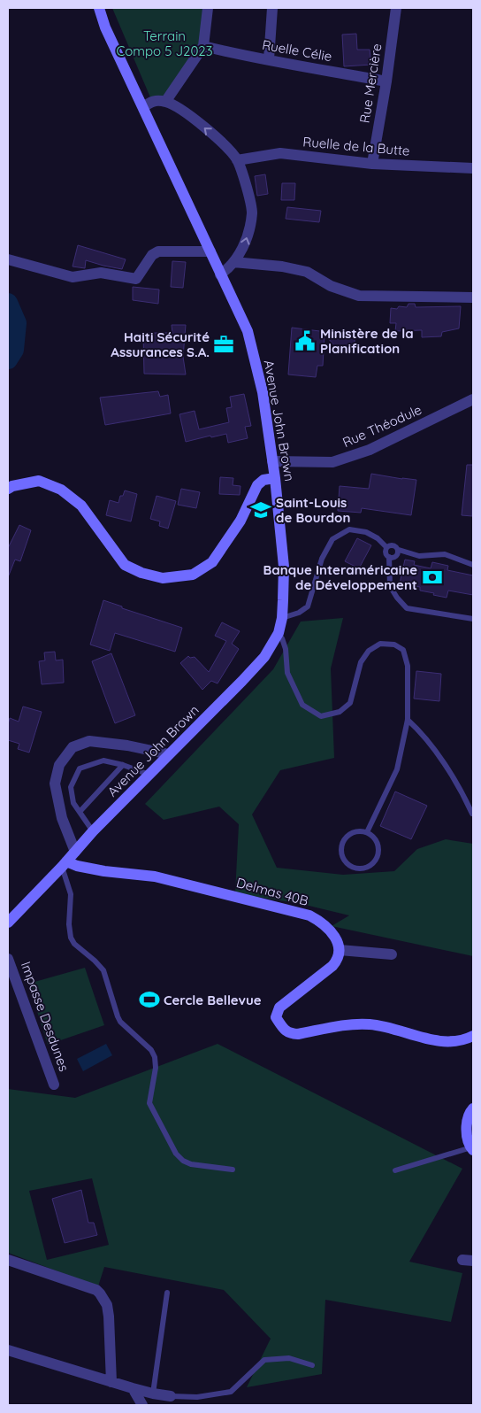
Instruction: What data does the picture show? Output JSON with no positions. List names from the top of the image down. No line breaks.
{"streets":{"main road":["Avenue John Brown","Delmas 40B"],"street":["Ruelle Célie","Rue Mercière","Ruelle de la Butte","Rue Théodule","Impasse Desdunes"]},"crossings":[["Ruelle Célie","Rue Mercière"],["Rue Mercière","Ruelle de la Butte"],["Avenue John Brown","Rue Théodule"],["Avenue John Brown","Delmas 40B"]],"parks":["Terrain Compo 5 J2023"],"places":{"public building":["Ministère de la Planification"],"office":["Haiti Sécurité Assurances S.A."],"school or university":["Saint-Louis de Bourdon"],"bank":["Banque Interaméricaine de Développement"],"sports":["Cercle Bellevue"]}}
